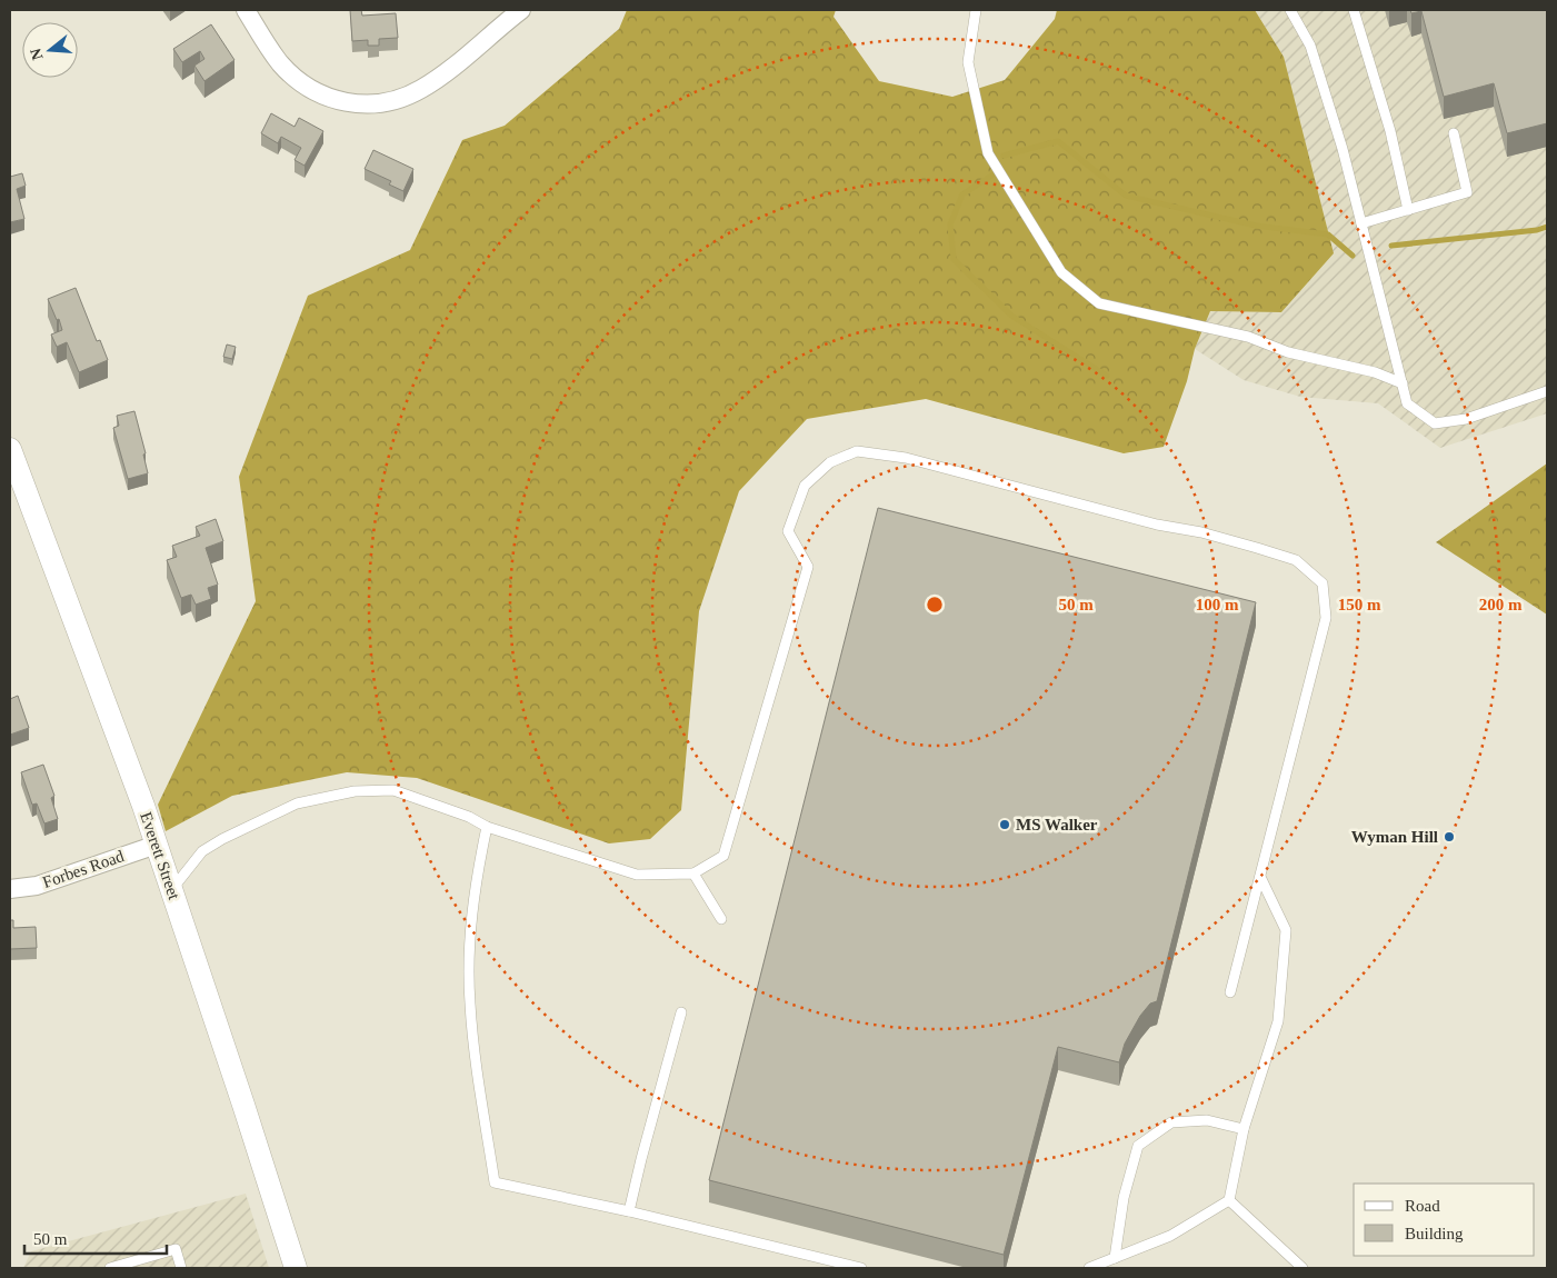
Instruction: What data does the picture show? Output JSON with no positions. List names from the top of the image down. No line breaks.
{"streets":{"street":["Everett Street","Forbes Road"]},"crossings":[["Everett Street","Forbes Road"]],"places":["MS Walker","Wyman Hill"],"legend":["Road","Building"],"scale_bar":"50 m","north":"left","rings":["50 m","100 m","150 m","200 m"]}
